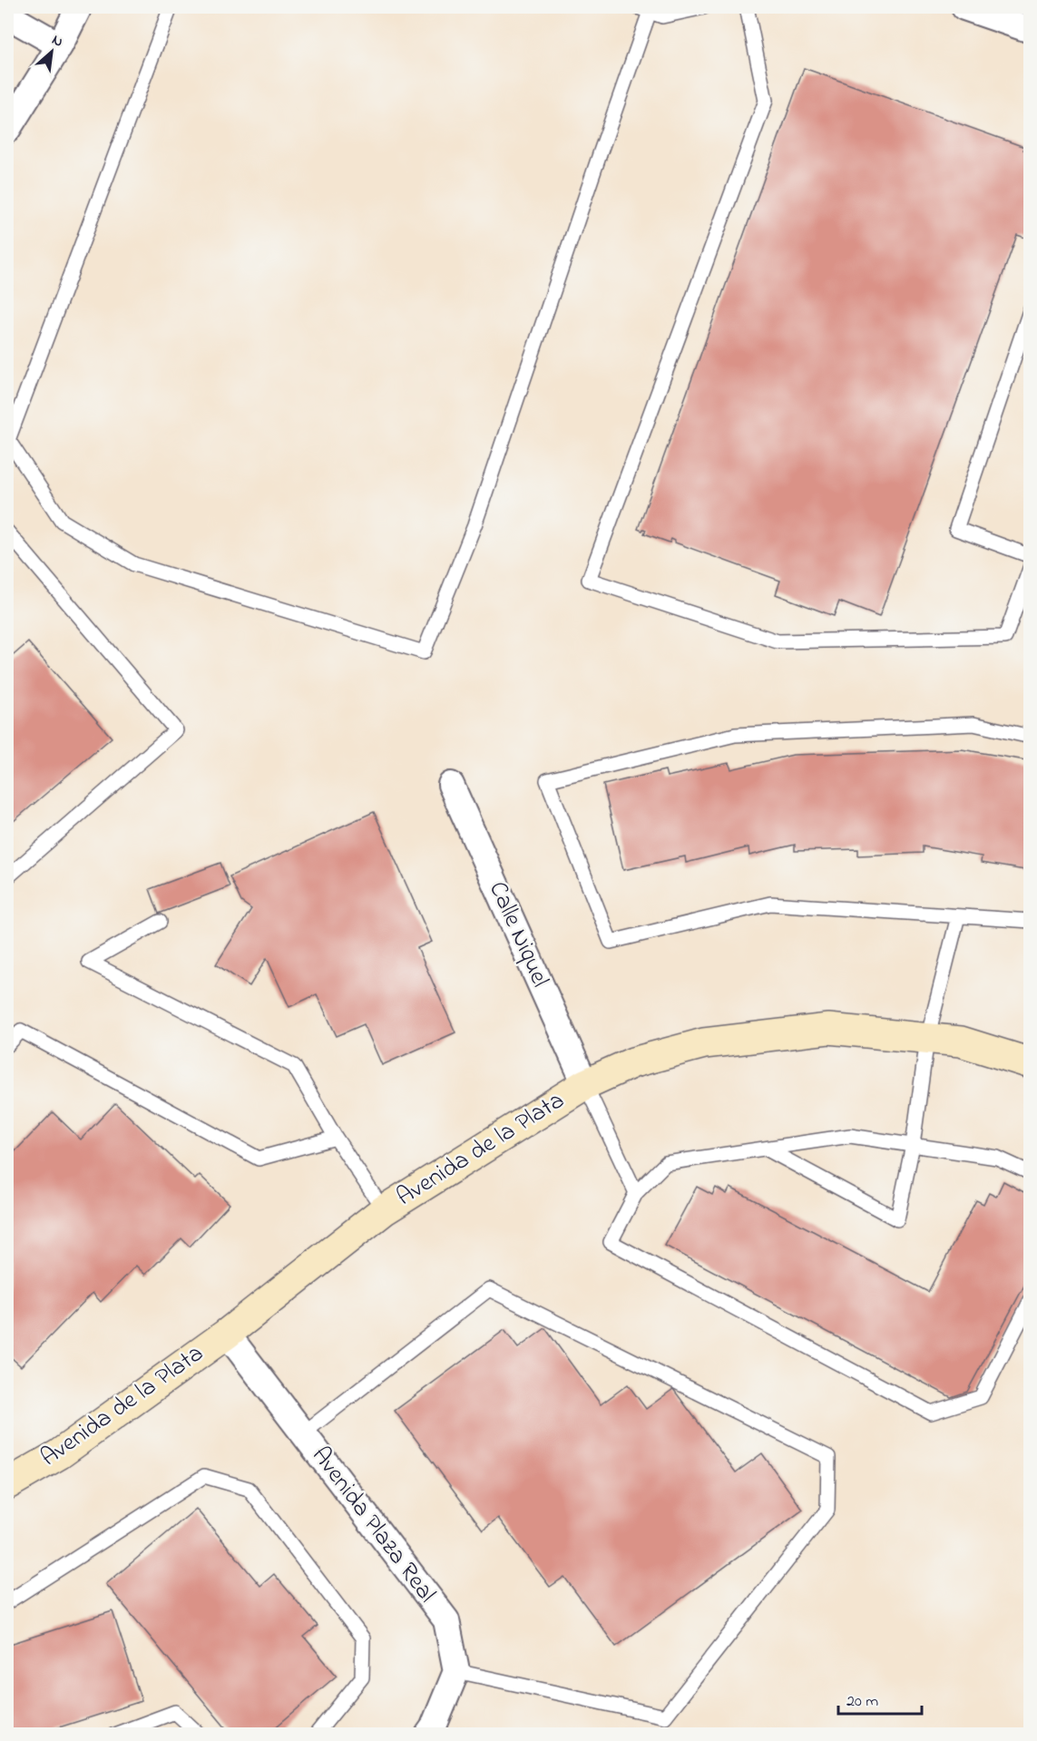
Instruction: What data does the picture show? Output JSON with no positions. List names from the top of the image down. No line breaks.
{"streets":{"street":["Calle Niquel","Avenida de la Plata","Avenida Plaza Real"]},"crossings":[["Calle Niquel","Avenida de la Plata"],["Avenida de la Plata","Avenida Plaza Real"]],"scale_bar":"20 m","north":"top right"}
